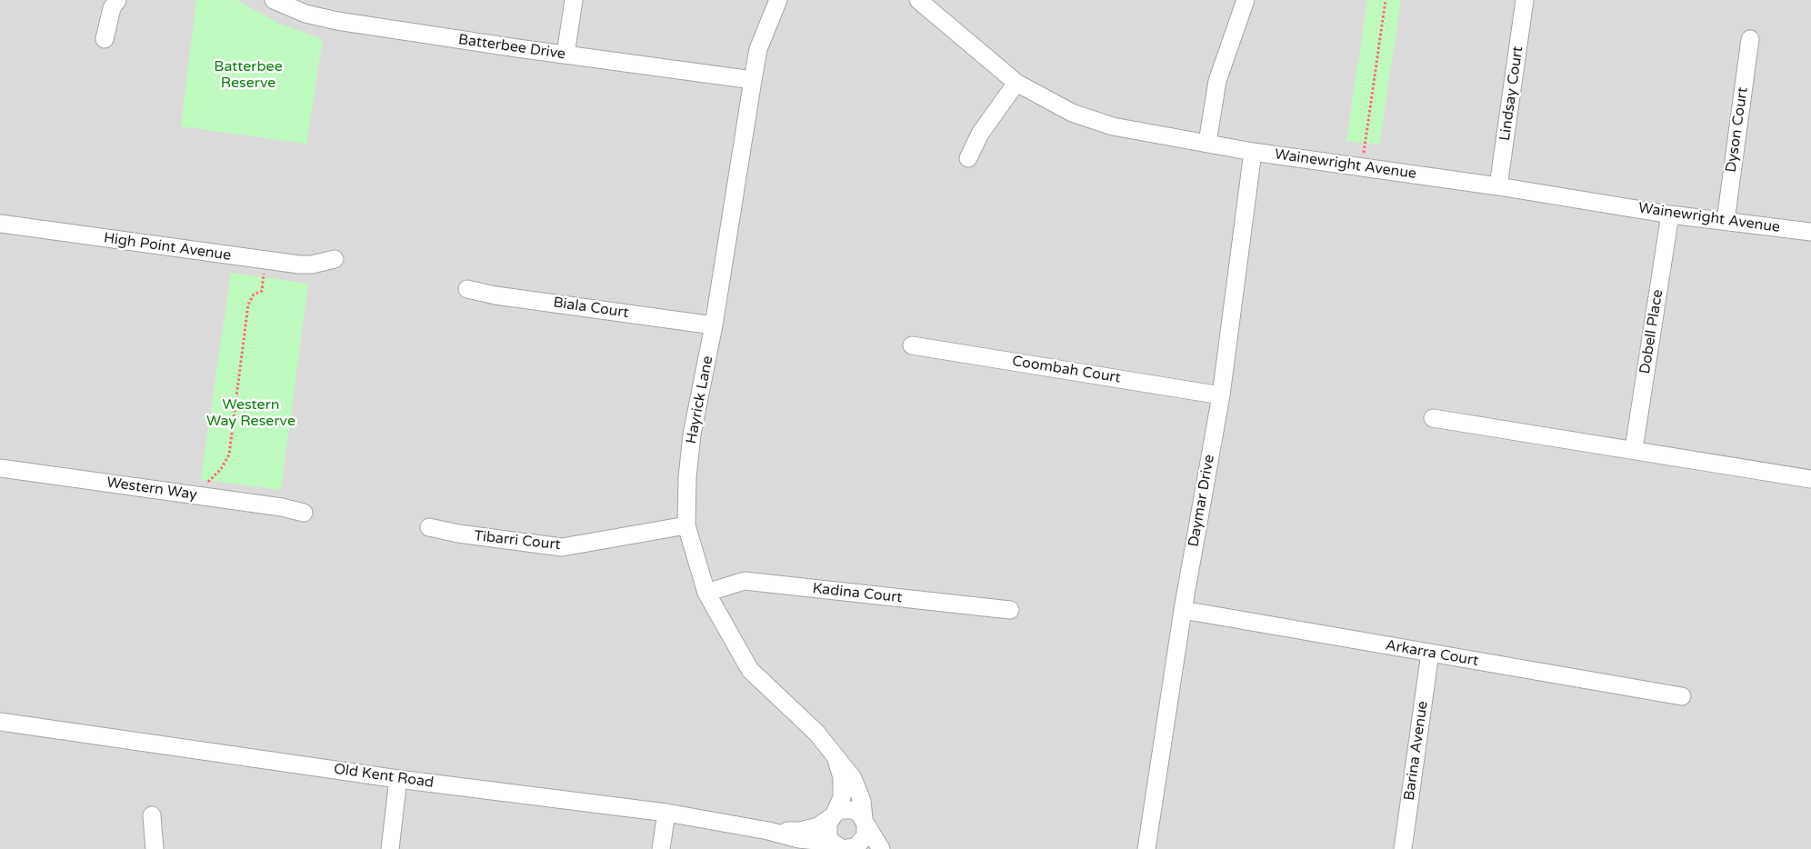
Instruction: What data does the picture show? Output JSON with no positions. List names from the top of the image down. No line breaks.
{"streets":{"street":["Batterbee Drive","Lindsay Court","Dyson Court","Wainewright Avenue","High Point Avenue","Biala Court","Dobell Place","Coombah Court","Hayrick Lane","Western Way","Daymar Drive","Tibarri Court","Kadina Court","Arkarra Court","Barina Avenue","Old Kent Road"]},"crossings":[["Batterbee Drive","Hayrick Lane"],["Lindsay Court","Wainewright Avenue"],["Dyson Court","Wainewright Avenue"],["Wainewright Avenue","Dobell Place"],["Wainewright Avenue","Daymar Drive"],["Biala Court","Hayrick Lane"],["Coombah Court","Daymar Drive"],["Hayrick Lane","Tibarri Court"],["Hayrick Lane","Kadina Court"],["Hayrick Lane","Old Kent Road"],["Daymar Drive","Arkarra Court"],["Arkarra Court","Barina Avenue"]],"parks":["Batterbee Reserve","Western Way Reserve"]}
